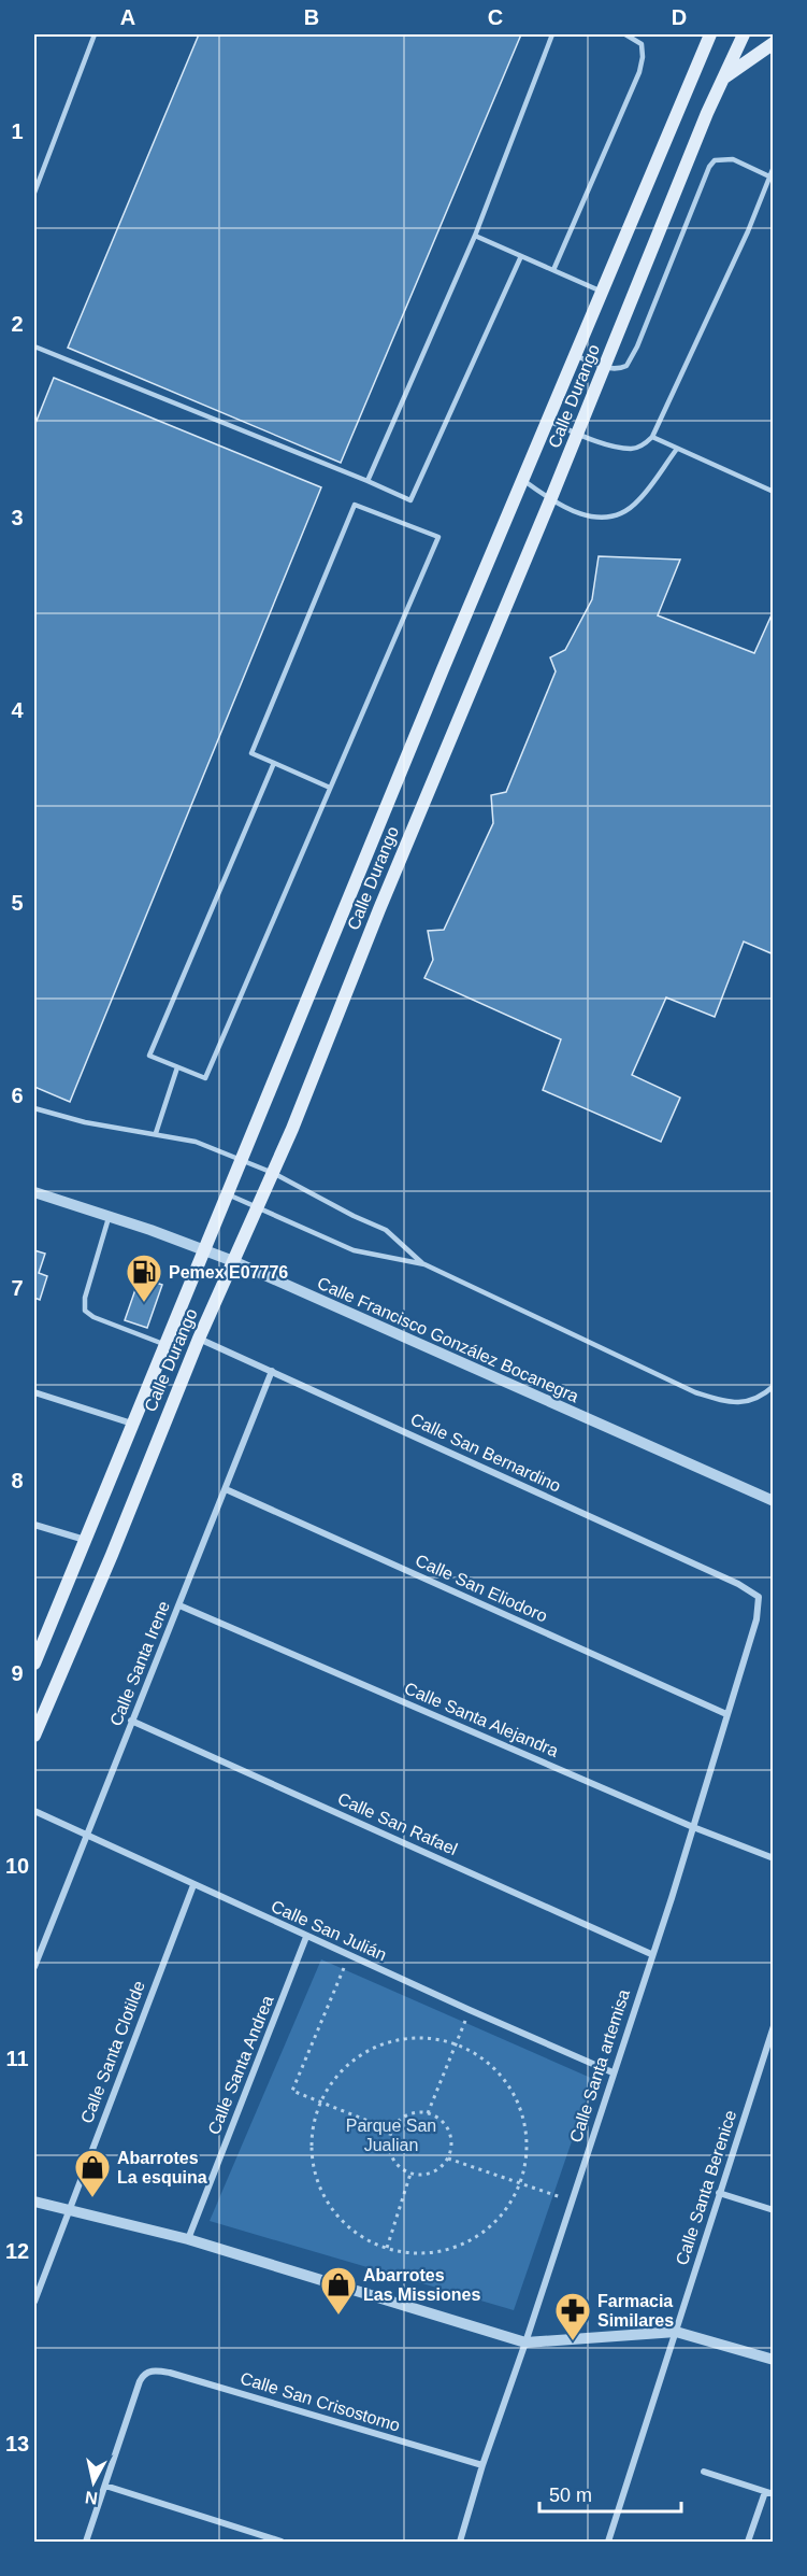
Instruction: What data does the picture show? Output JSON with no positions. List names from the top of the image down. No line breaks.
{"streets":{"main road":["Calle Durango"],"street":["Calle Francisco González Bocanegra","Calle San Bernardino","Calle San Eliodoro","Calle Santa Irene","Calle Santa Alejandra","Calle San Rafael","Calle San Julián","Calle Santa Clotilde","Calle Santa Andrea","Calle Santa artemisa","Calle Santa Berenice","Calle San Crisostomo"]},"crossings":[["Calle Durango","Calle Francisco González Bocanegra"],["Calle Durango","Calle San Bernardino"],["Calle San Bernardino","Calle Santa Irene"],["Calle San Bernardino","Calle Santa artemisa"],["Calle San Eliodoro","Calle Santa Irene"],["Calle San Eliodoro","Calle Santa artemisa"],["Calle Santa Irene","Calle Santa Alejandra"],["Calle Santa Irene","Calle San Rafael"],["Calle Santa Irene","Calle San Julián"],["Calle Santa Alejandra","Calle Santa artemisa"],["Calle San Rafael","Calle Santa artemisa"],["Calle San Julián","Calle Santa Clotilde"],["Calle San Julián","Calle Santa Andrea"],["Calle San Julián","Calle Santa artemisa"],["Calle Santa artemisa","Calle San Crisostomo"]],"parks":["Parque San Jualian"],"places":{"fuel station":["Pemex E07776"],"shop":["Abarrotes La esquina","Abarrotes Las Missiones"],"pharmacy":["Farmacia Similares"]},"scale_bar":"50 m","north":"bottom","grid":{"columns":["A","B","C","D"],"rows":["1","2","3","4","5","6","7","8","9","10","11","12","13"]}}
